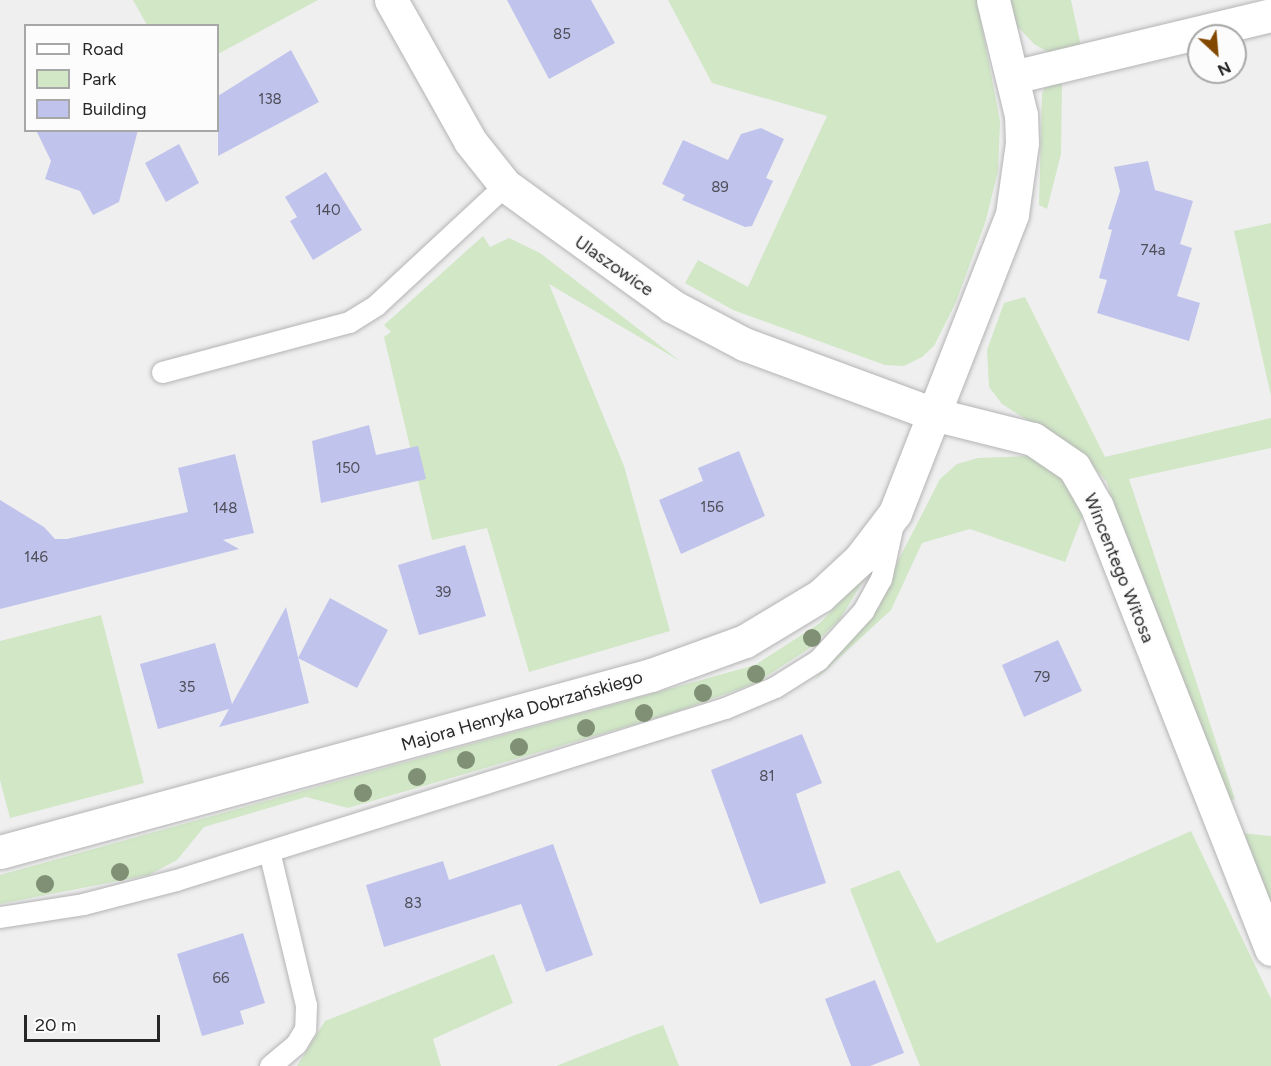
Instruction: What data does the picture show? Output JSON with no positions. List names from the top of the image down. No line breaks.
{"streets":{"street":["Ulaszowice","Wincentego Witosa","Majora Henryka Dobrzańskiego"]},"crossings":[["Ulaszowice","Wincentego Witosa"],["Ulaszowice","Majora Henryka Dobrzańskiego"],["Wincentego Witosa","Majora Henryka Dobrzańskiego"]],"house_numbers":["85","138","89","140","74a","150","156","148","146","39","79","35","81","83","66"],"legend":["Road","Park","Building"],"scale_bar":"20 m","north":"bottom right"}
